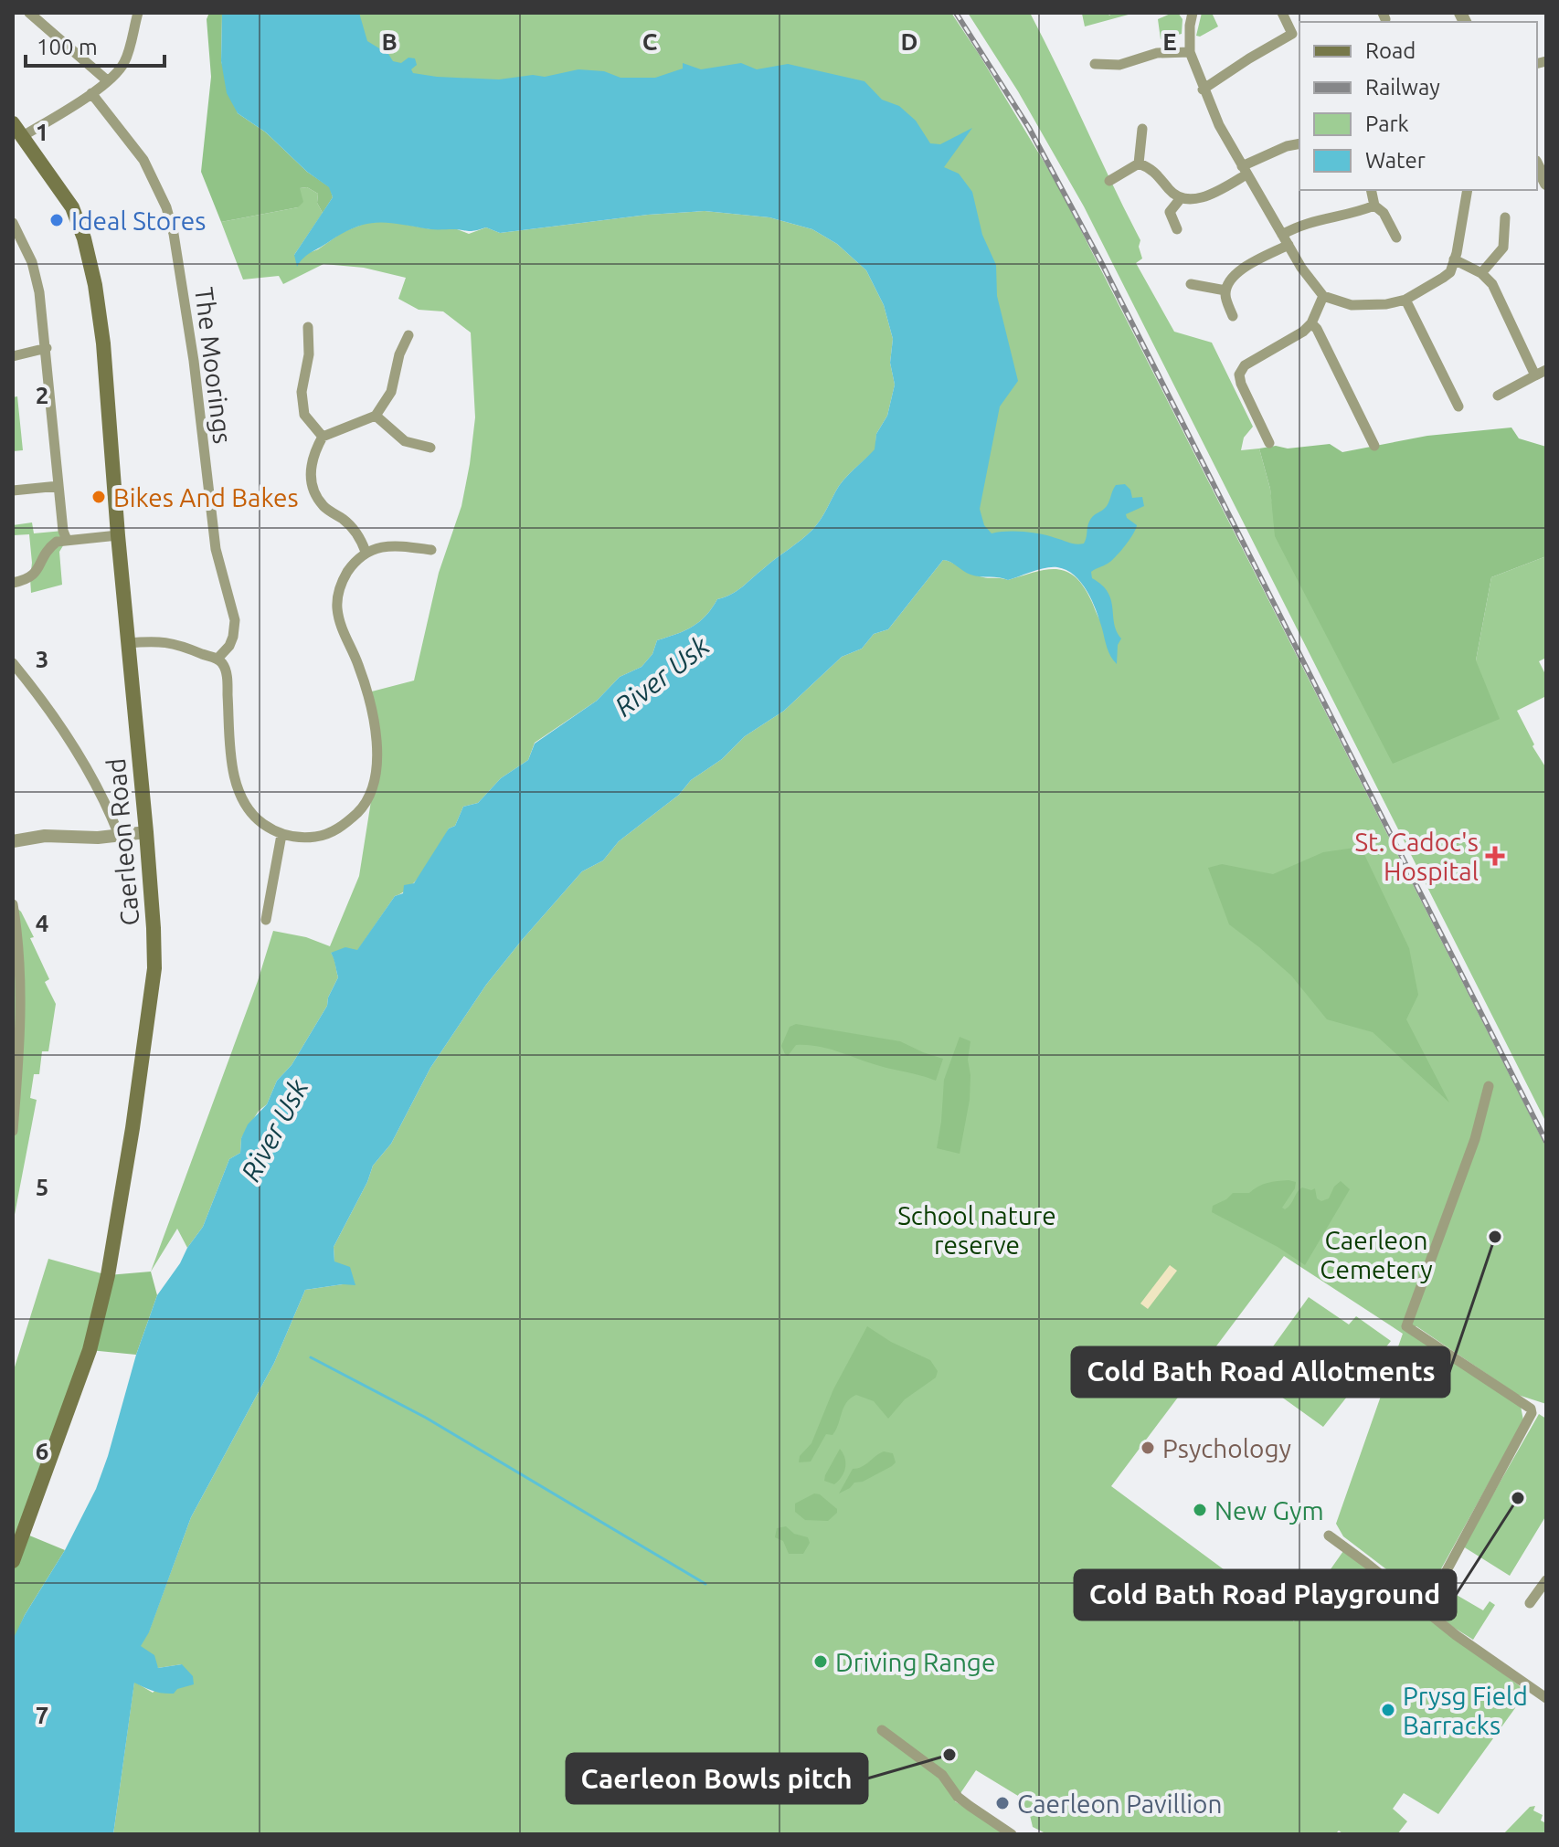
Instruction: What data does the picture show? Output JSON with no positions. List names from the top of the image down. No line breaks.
{"streets":{"main road":["Caerleon Road"],"street":["The Moorings"]},"water":["River Usk"],"parks":["School nature reserve","Caerleon Cemetery"],"places":{"other":["Ideal Stores","Bikes And Bakes","Cold Bath Road Allotments","Psychology","Cold Bath Road Playground","New Gym","Driving Range","Prysg Field Barracks","Caerleon Bowls pitch","Caerleon Pavillion"],"health":["St. Cadoc's Hospital"]},"legend":["Road","Railway","Park","Water"],"scale_bar":"100 m","grid":{"columns":["B","C","D","E"],"rows":["1","2","3","4","5","6","7"]}}
